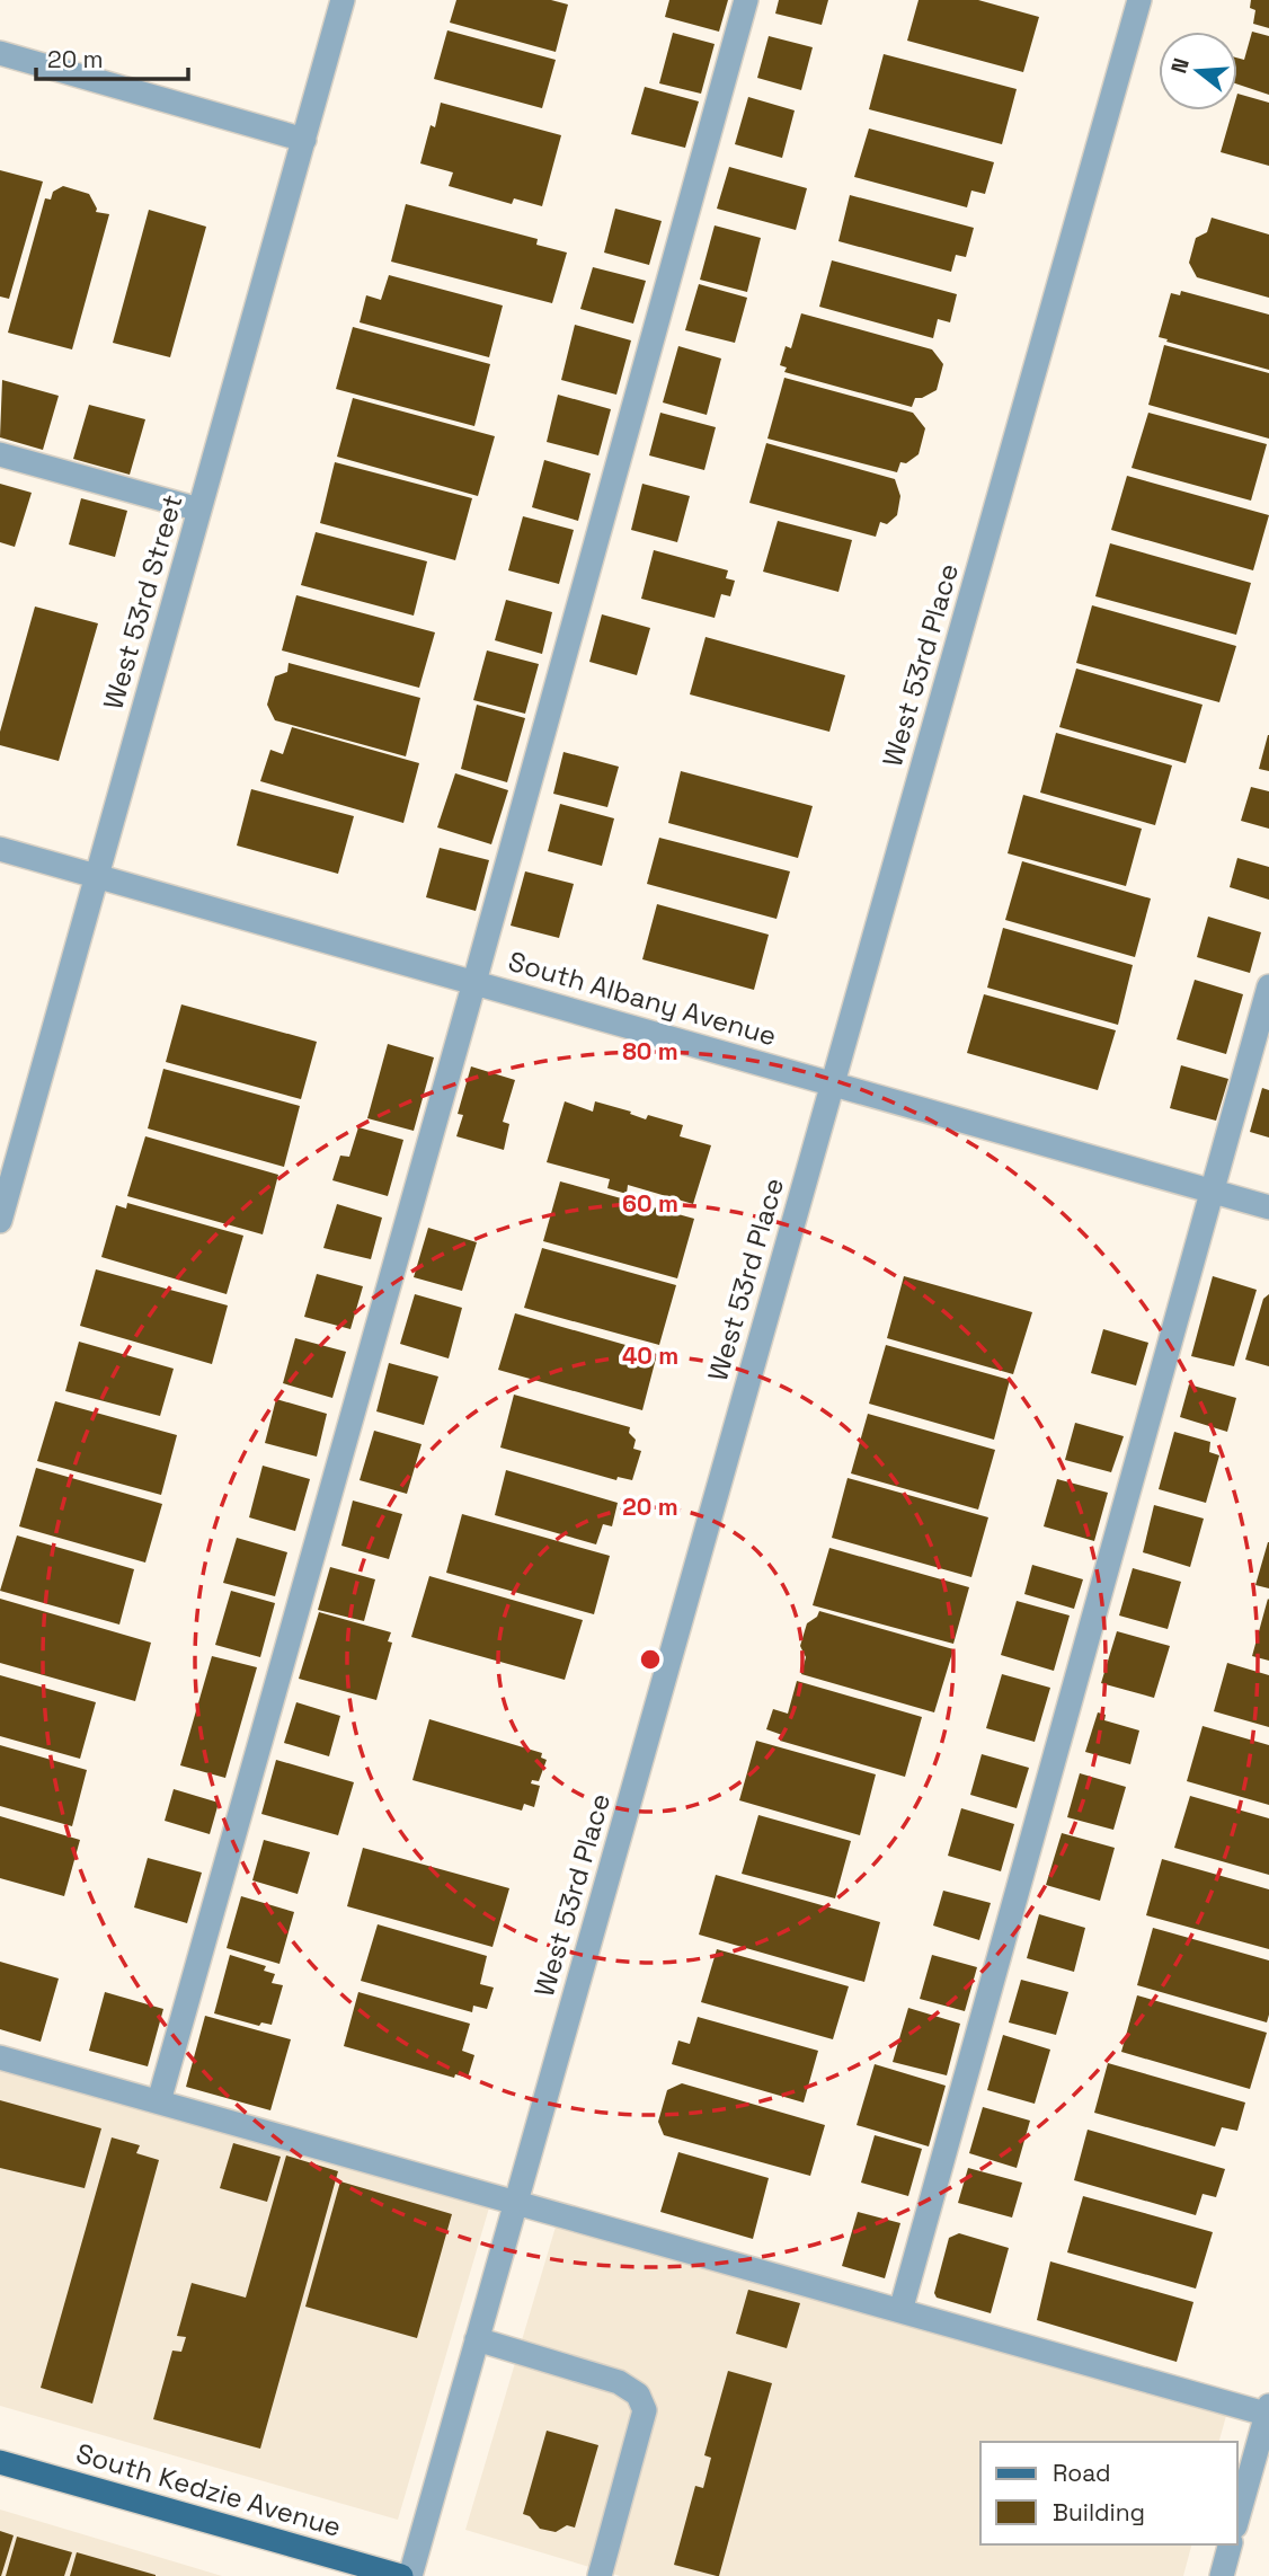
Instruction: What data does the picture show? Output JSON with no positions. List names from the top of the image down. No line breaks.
{"streets":{"main road":["South Kedzie Avenue"],"street":["West 53rd Street","West 53rd Place","South Albany Avenue"]},"crossings":[["West 53rd Street","South Albany Avenue"],["West 53rd Place","South Albany Avenue"]],"legend":["Road","Building"],"scale_bar":"20 m","north":"left","rings":["80 m","60 m","40 m","20 m"]}
